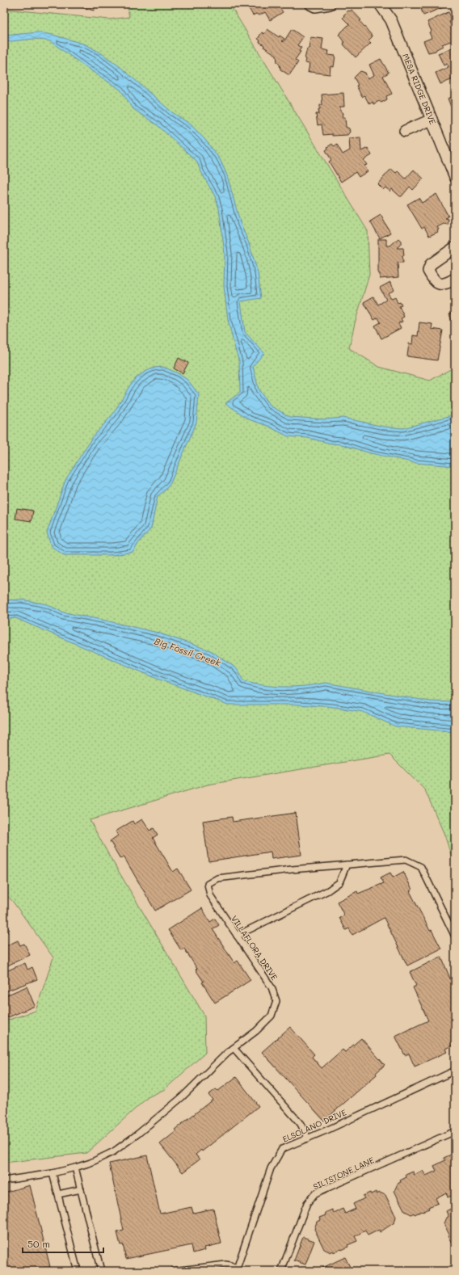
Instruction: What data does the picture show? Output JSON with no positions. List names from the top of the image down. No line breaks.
{"streets":{"street":["MESA RIDGE DRIVE"],"lane":["VILLAFLORA DRIVE","ELSOLANO DRIVE","SILTSTONE LANE"]},"water":["Big Fossil Creek"],"scale_bar":"50 m"}
